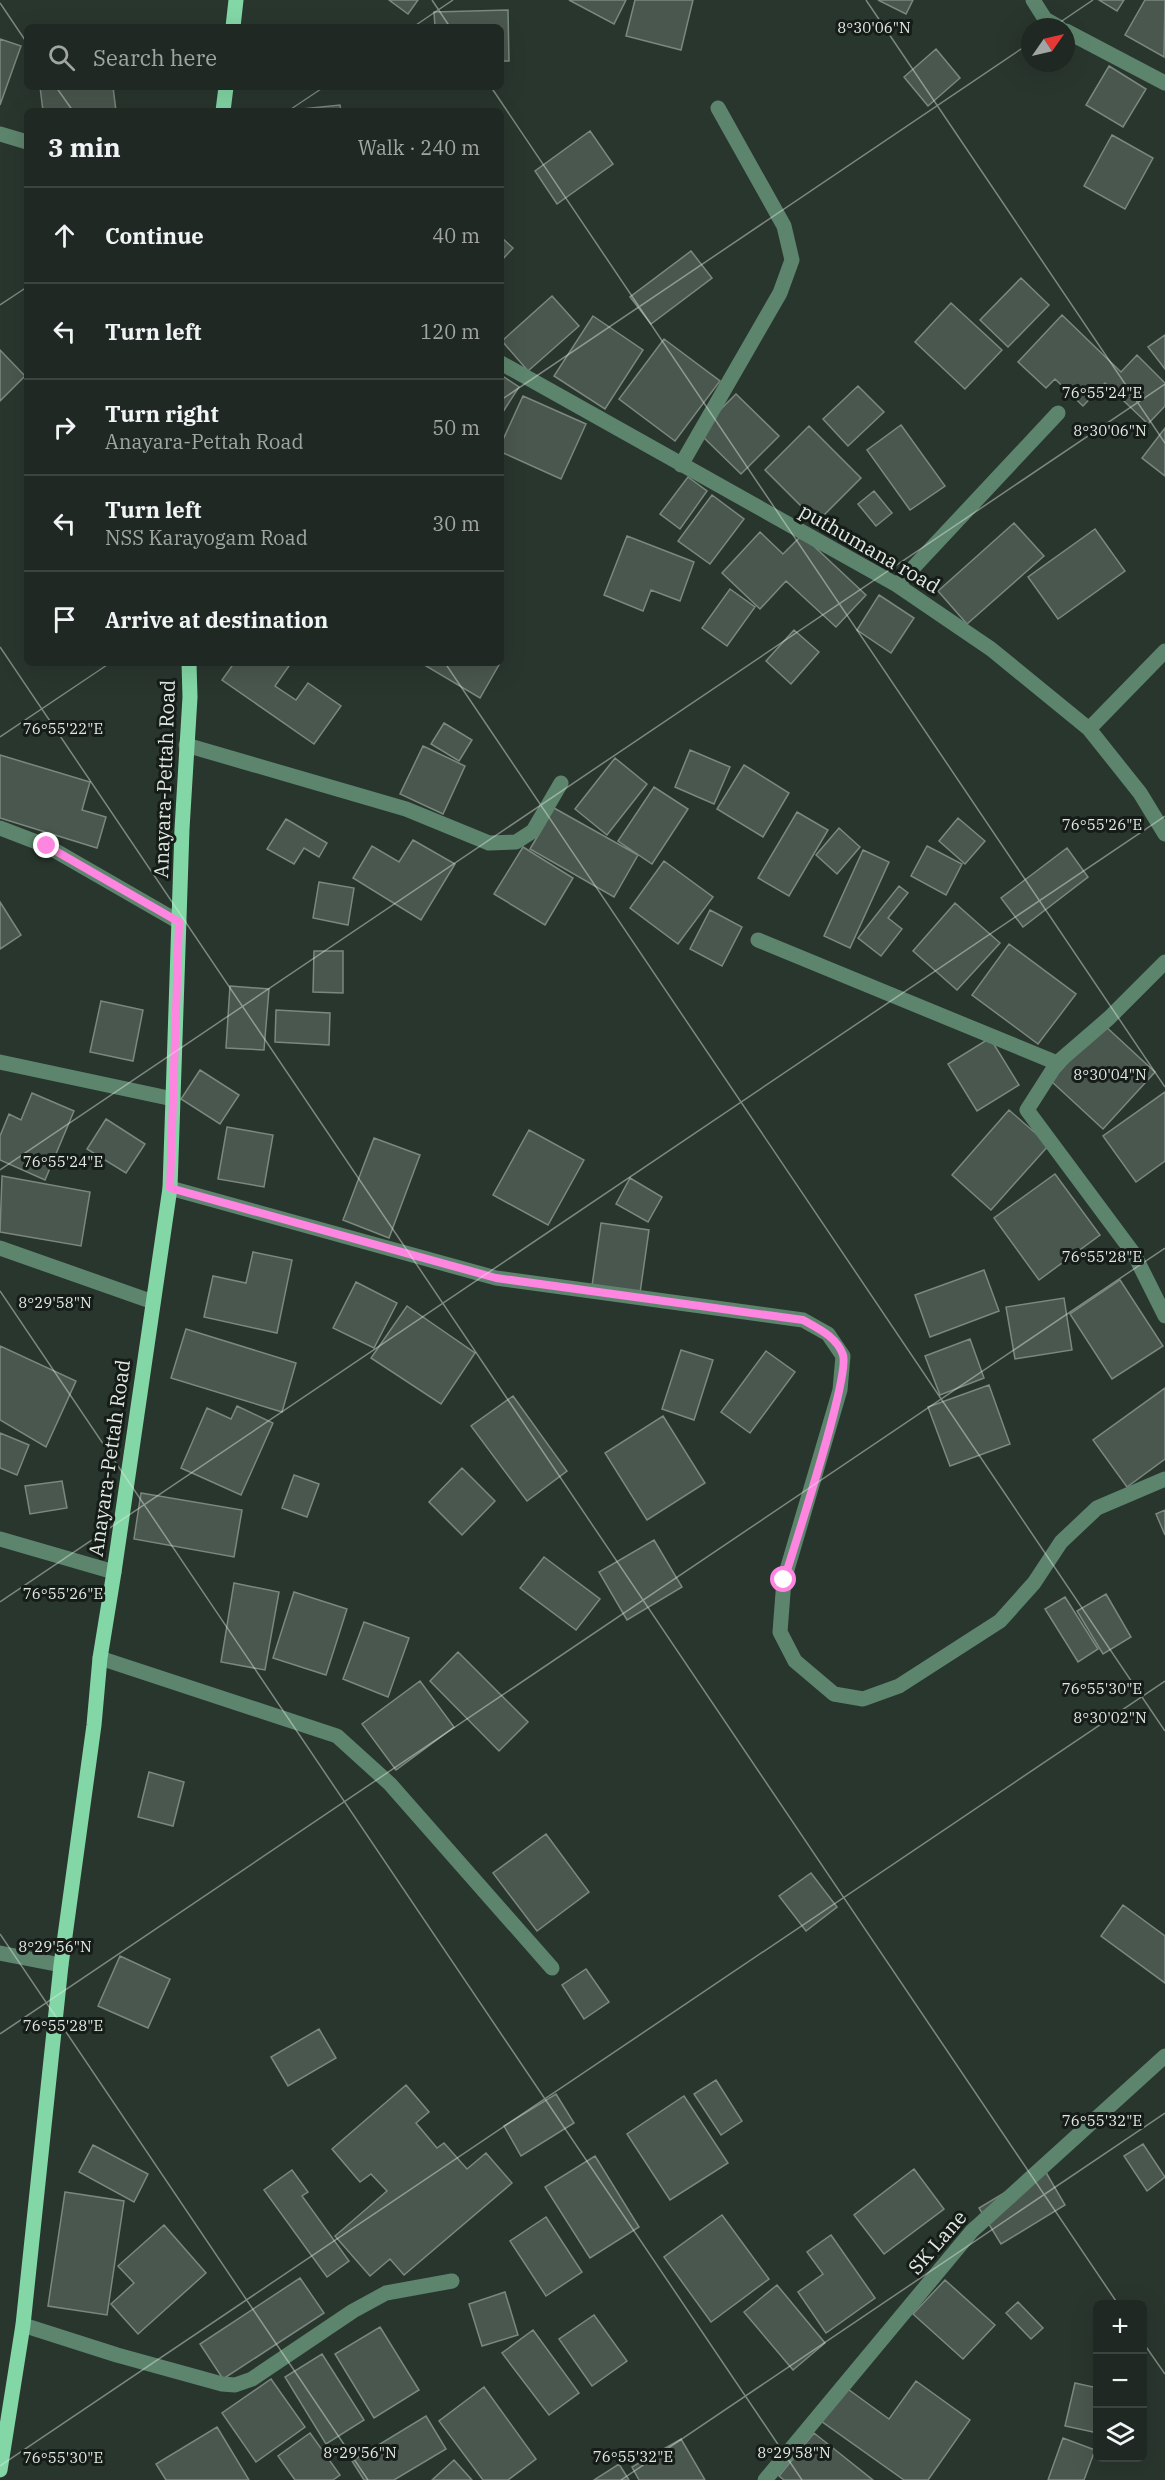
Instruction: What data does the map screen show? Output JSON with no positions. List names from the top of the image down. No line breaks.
{"streets":{"main road":["Anayara-Pettah Road"],"street":["puthumana road","SK Lane"]},"north":"top right","page":{"search":"Search here","heading":["3 min","Walk · 240 m"],"list":[["Continue","40 m"],["Turn left","120 m"],["Turn right","Anayara-Pettah Road","50 m"],["Turn left","NSS Karayogam Road","30 m"],"Arrive at destination"],"map_buttons":["+","−"]},"coordinates":["8°30'06\"N","76°55'24\"E","76°55'22\"E","76°55'26\"E","8°30'04\"N","76°55'28\"E","8°29'58\"N","76°55'30\"E","8°30'02\"N","8°29'56\"N","76°55'32\"E"]}
